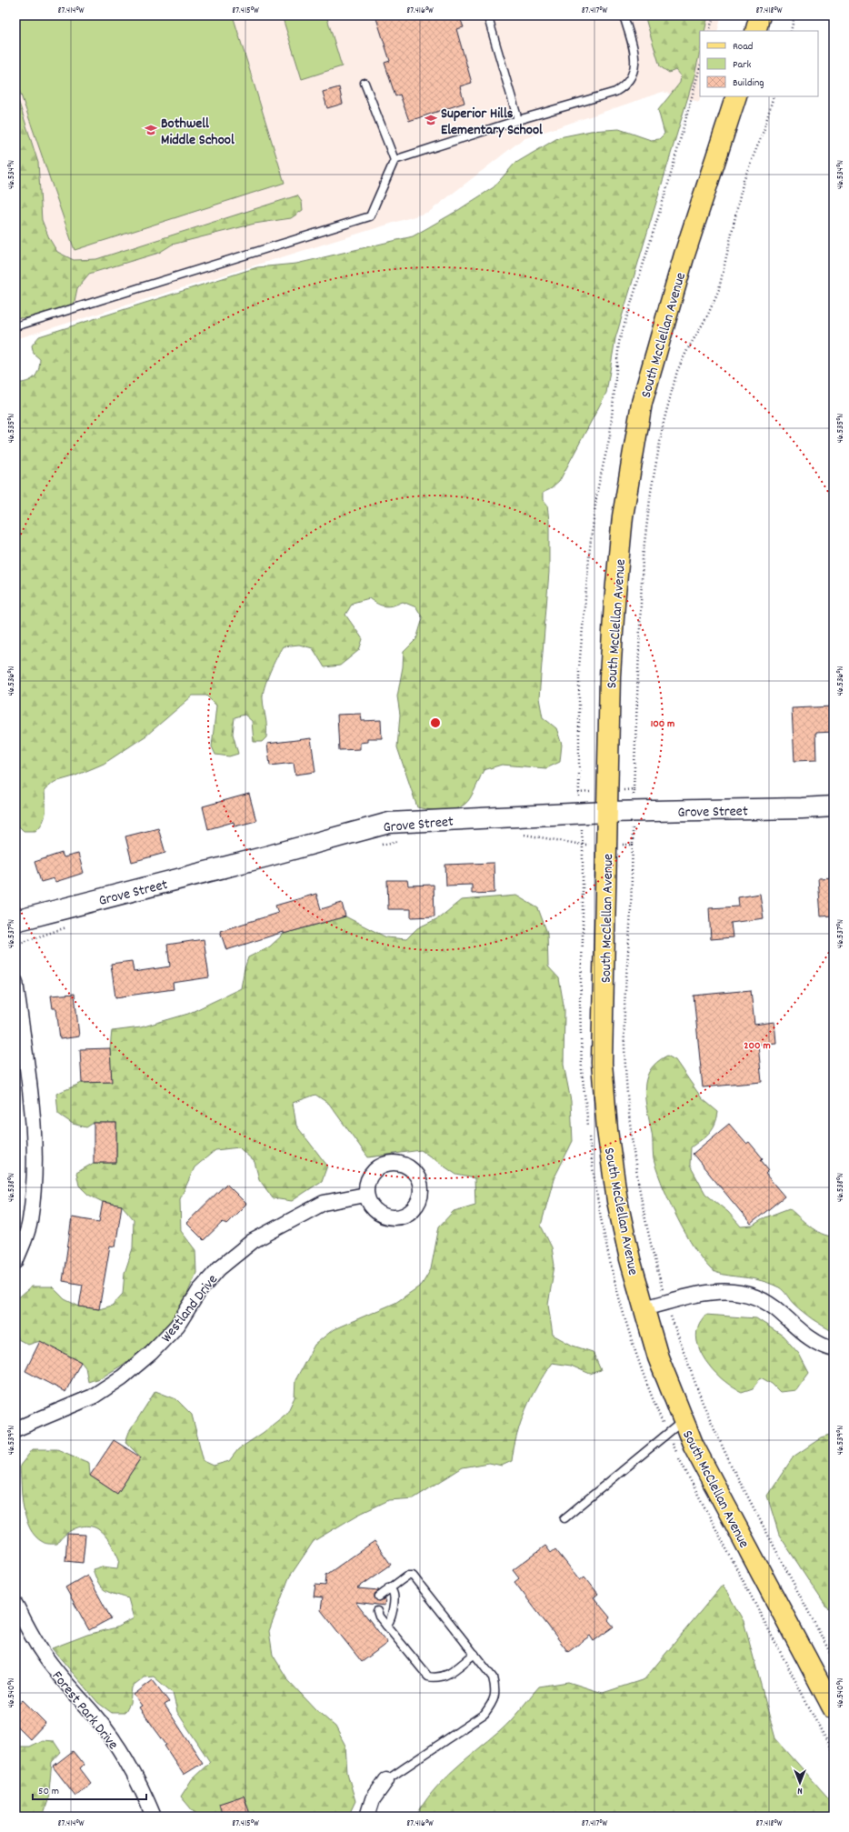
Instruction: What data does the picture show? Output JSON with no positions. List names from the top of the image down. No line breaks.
{"streets":{"main road":["South McClellan Avenue","Grove Street"],"street":["Westland Drive","Forest Park Drive"]},"crossings":[["South McClellan Avenue","Grove Street"]],"places":{"school or university":["Superior Hills Elementary School","Bothwell Middle School"]},"legend":["Road","Park","Building"],"scale_bar":"50 m","north":"bottom","coordinates":["87.414°W","87.415°W","87.416°W","87.417°W","87.418°W","46.534°N","46.535°N","46.536°N","46.537°N","46.538°N","46.539°N","46.540°N"],"rings":["100 m","200 m"]}
